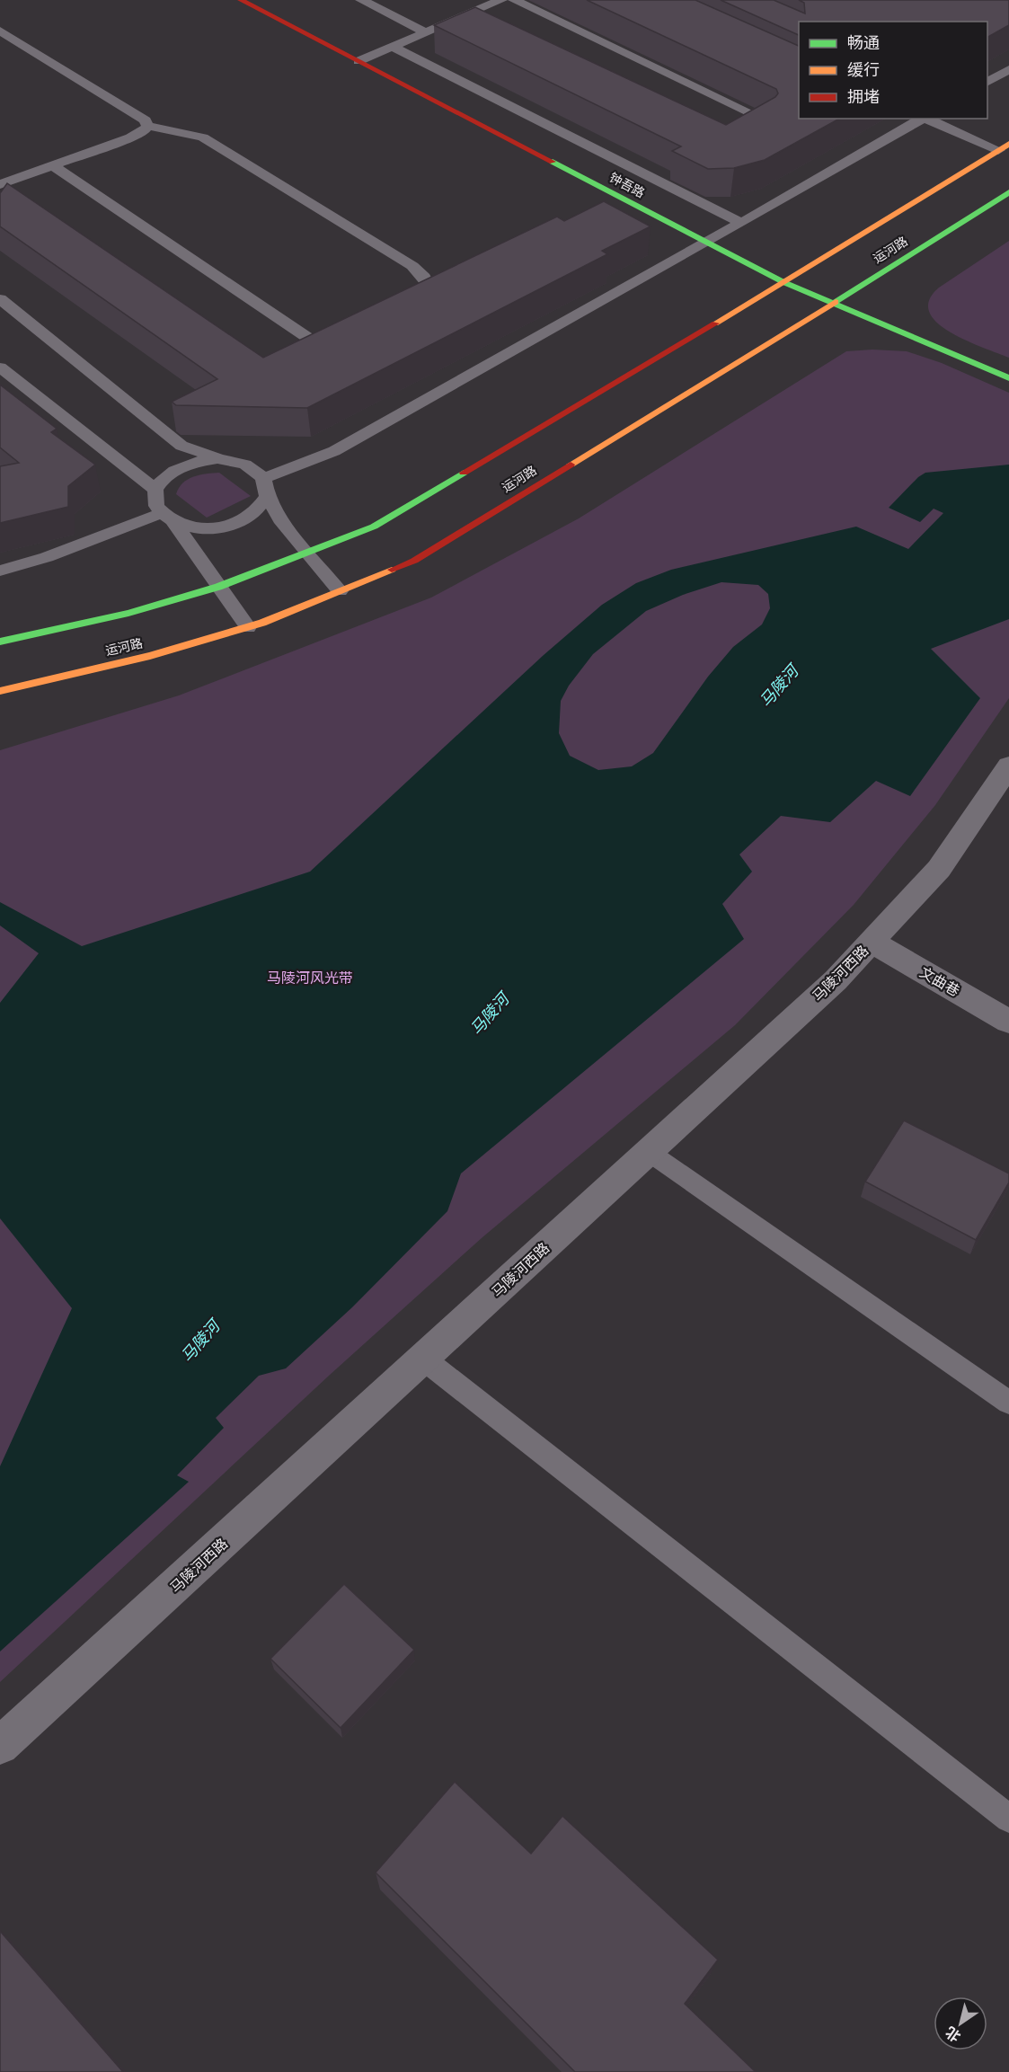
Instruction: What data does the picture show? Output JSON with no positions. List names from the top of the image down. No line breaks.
{"streets":{"street":["钟吾路","运河路","马陵河西路","文曲巷"]},"crossings":[["钟吾路","运河路"],["马陵河西路","文曲巷"]],"water":["马陵河"],"parks":["马陵河风光带"],"legend":["畅通","缓行","拥堵"],"north":"bottom left"}
